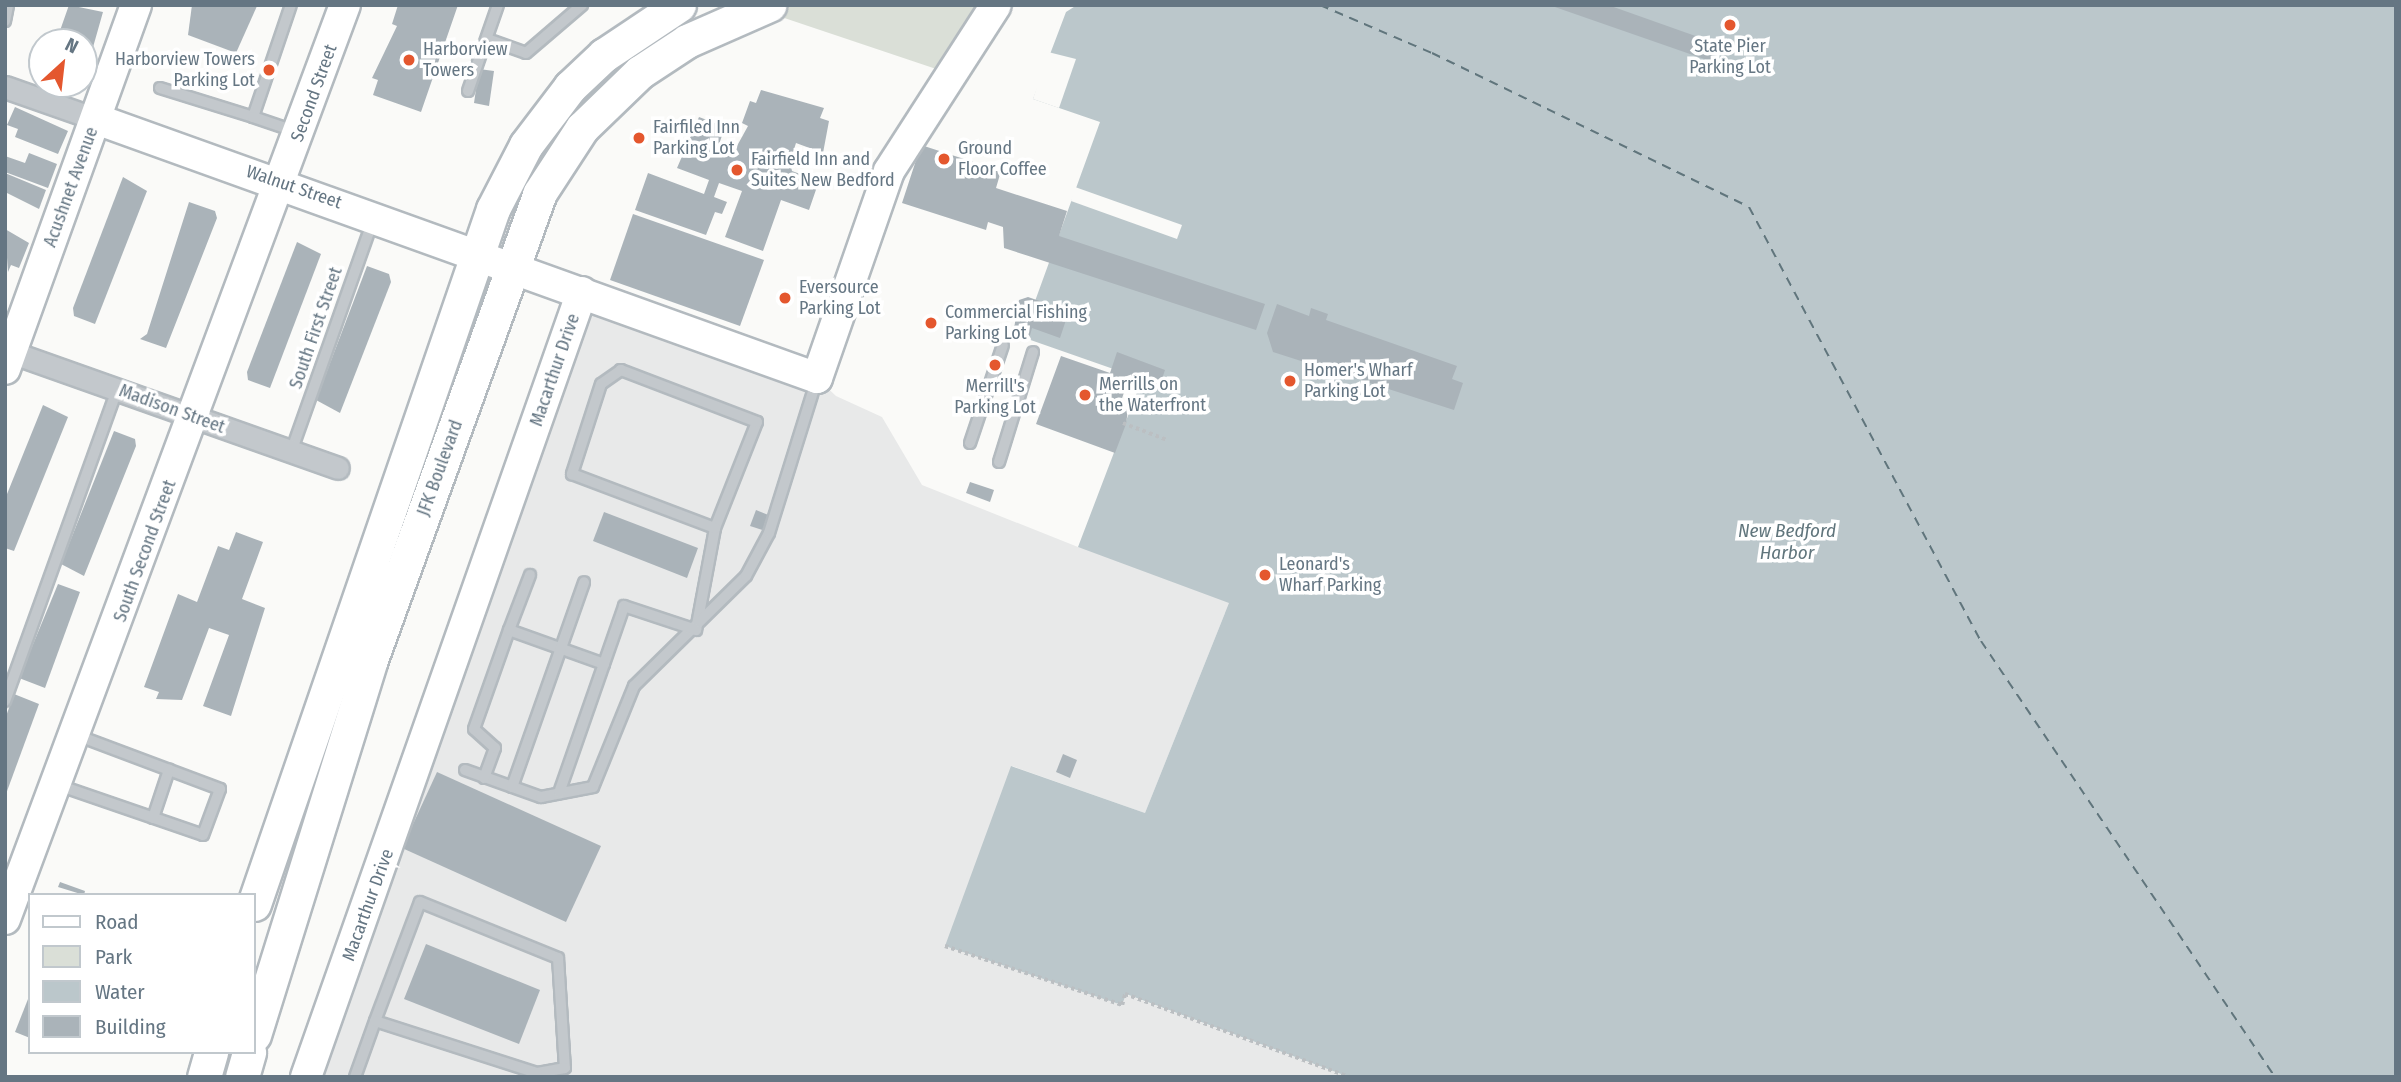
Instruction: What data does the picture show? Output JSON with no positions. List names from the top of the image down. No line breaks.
{"streets":{"main road":["JFK Boulevard"],"street":["Second Street","Acushnet Avenue","Walnut Street","Macarthur Drive","Madison Street","South Second Street"],"lane":["South First Street"]},"crossings":[["Second Street","Walnut Street"],["Second Street","South Second Street"],["Acushnet Avenue","Walnut Street"],["Acushnet Avenue","Madison Street"],["Walnut Street","South First Street"],["Walnut Street","Macarthur Drive"],["Walnut Street","JFK Boulevard"],["Walnut Street","South Second Street"],["South First Street","Madison Street"],["Madison Street","South Second Street"]],"water":["New Bedford Harbor"],"places":["State Pier Parking Lot","Harborview Towers","Harborview Towers Parking Lot","Fairfiled Inn Parking Lot","Ground Floor Coffee","Fairfield Inn and Suites New Bedford","Eversource Parking Lot","Commercial Fishing Parking Lot","Merrill's Parking Lot","Homer's Wharf Parking Lot","Merrills on the Waterfront","Leonard's Wharf Parking"],"legend":["Road","Park","Water","Building"],"north":"top right"}
